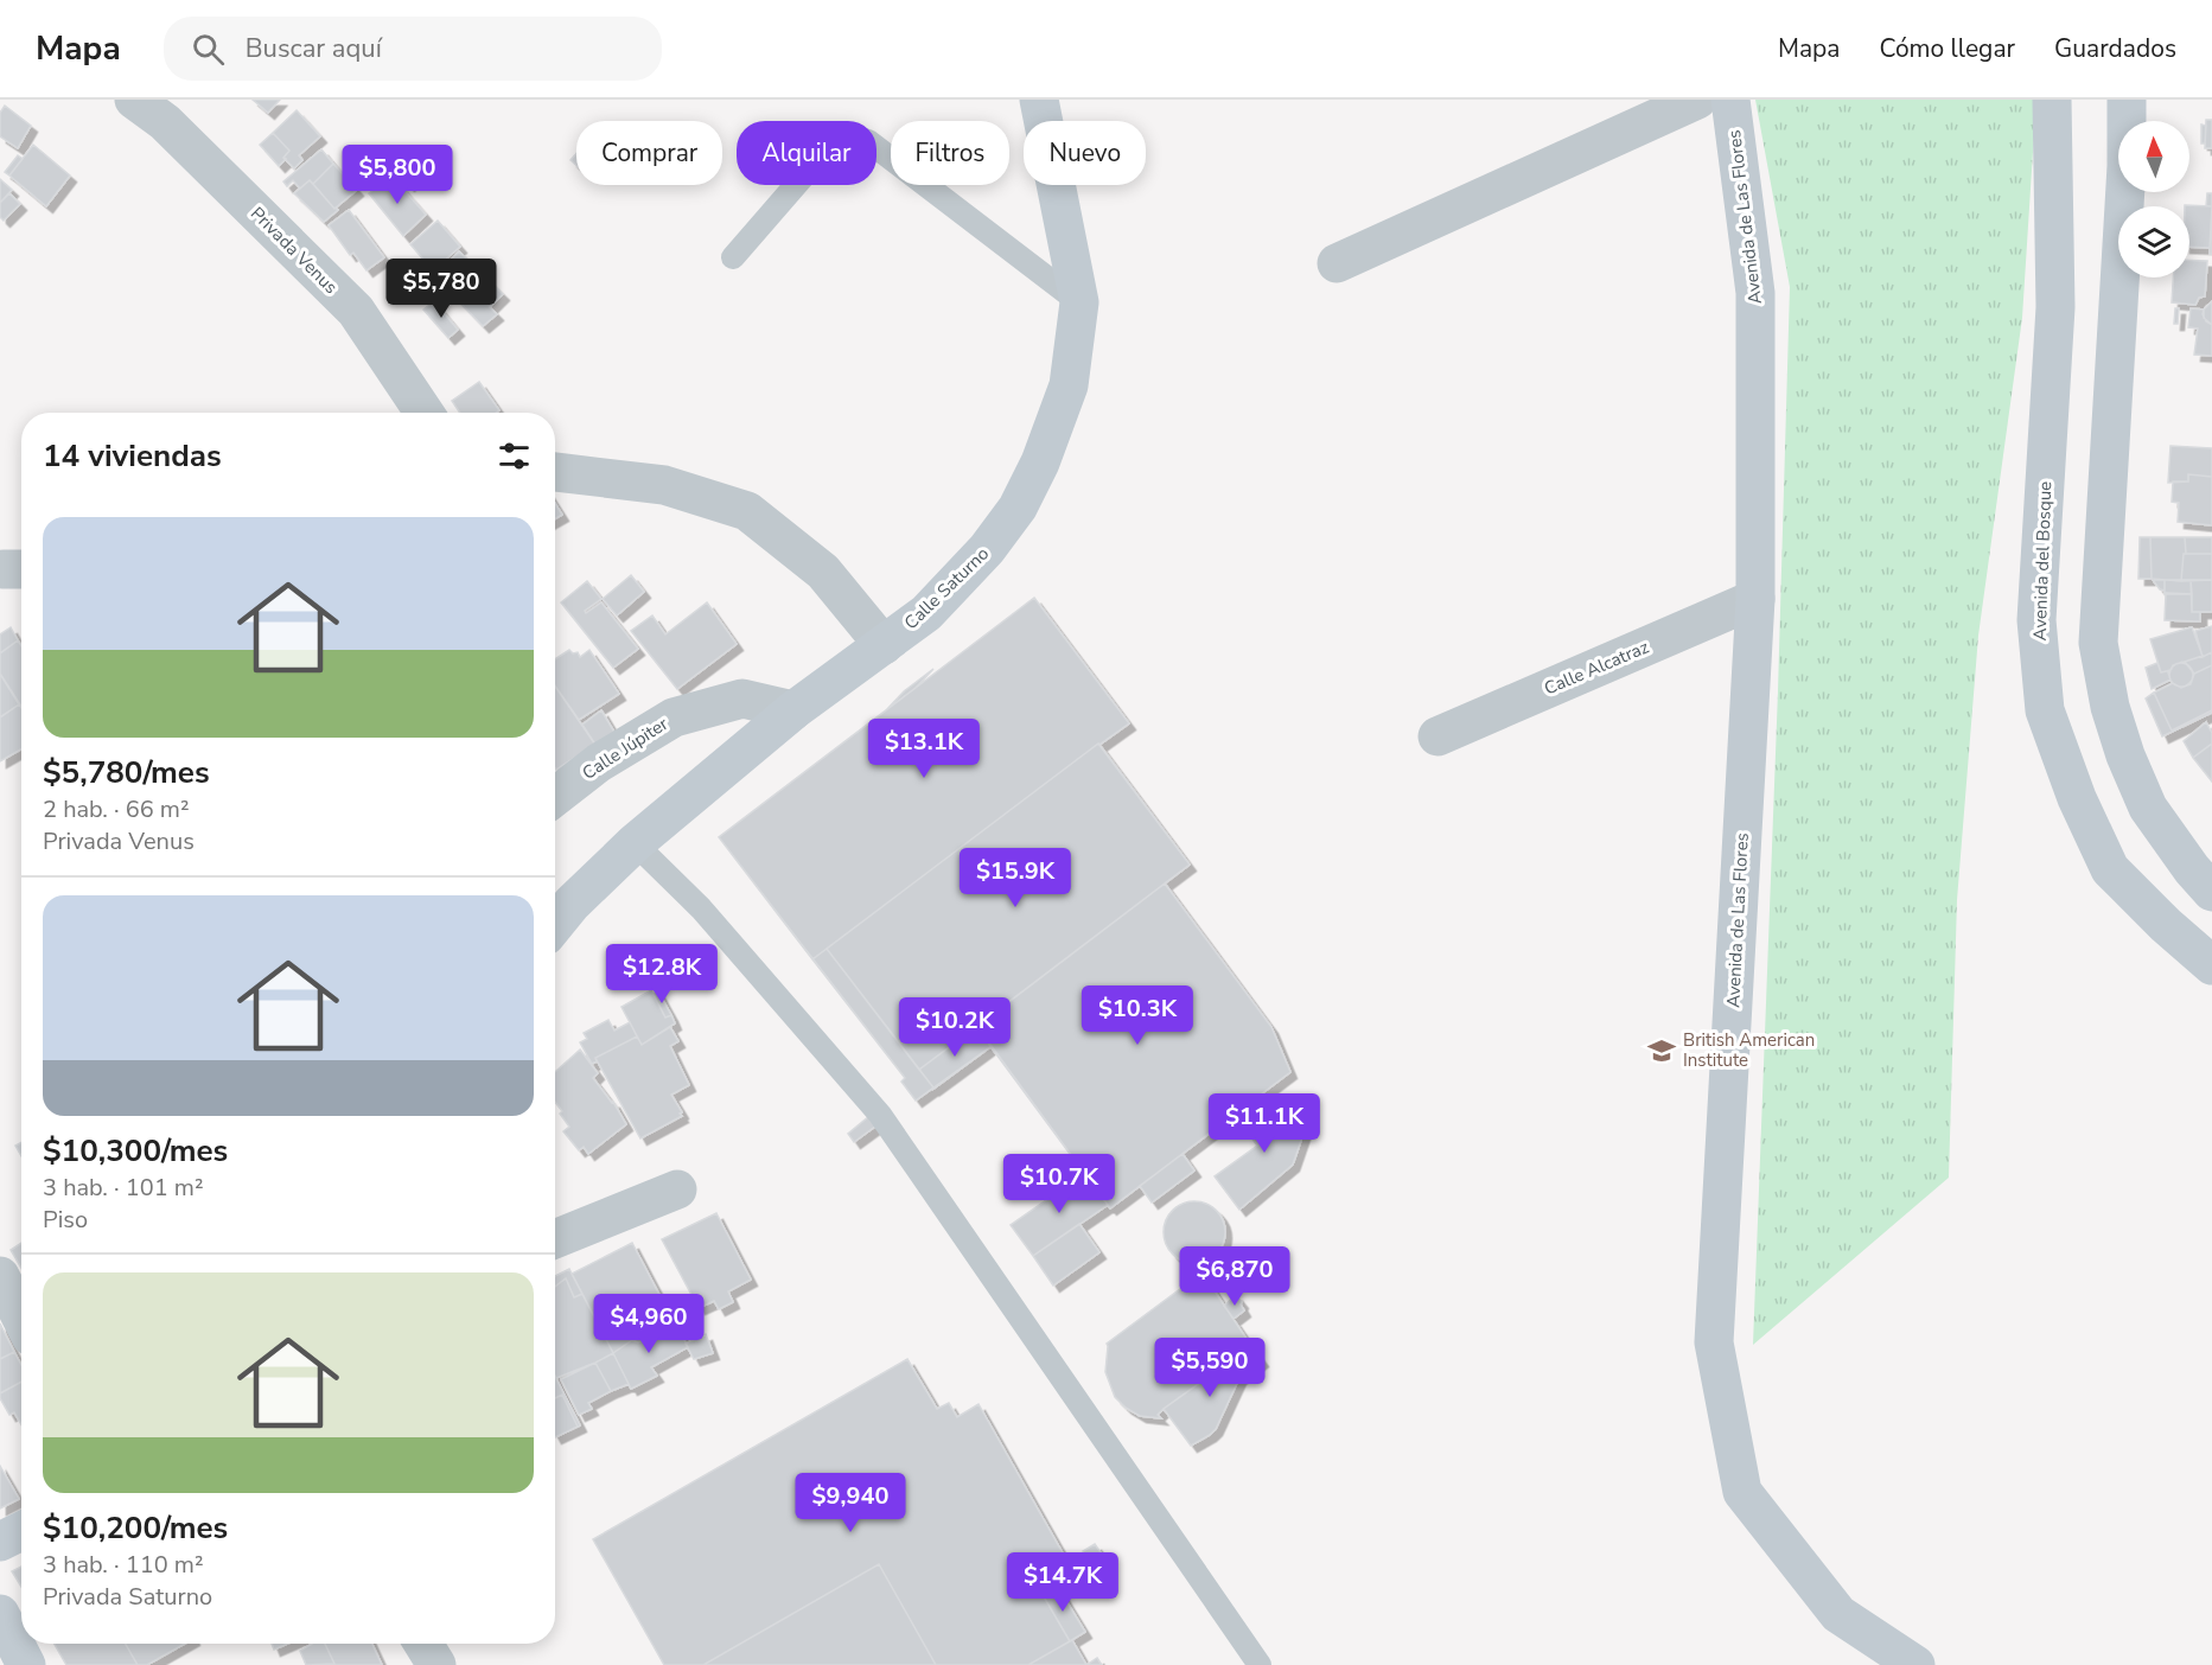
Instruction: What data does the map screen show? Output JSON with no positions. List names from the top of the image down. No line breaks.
{"streets":{"main road":["Avenida de Las Flores","Avenida del Bosque","Calle Saturno"],"street":["Privada Venus","Calle Alcatraz","Calle Júpiter"]},"crossings":[["Avenida de Las Flores","Calle Alcatraz"],["Calle Saturno","Calle Júpiter"]],"places":{"school or university":["British American Institute"]},"north":"top","page":{"header":"Mapa","search":"Buscar aquí","nav":["Mapa","Cómo llegar","Guardados"],"chip":["Comprar","Alquilar","Filtros","Nuevo"],"price":["$5,800","$5,780","$13.1K","$15.9K","$12.8K","$10.3K","$10.2K","$11.1K","$10.7K","$6,870","$4,960","$5,590","$9,940","$14.7K"],"heading":"14 viviendas","list":[{"name":"$5,780/mes","note":"2 hab. · 66 m² · Privada Venus"},{"name":"$10,300/mes","note":"3 hab. · 101 m² · Piso"},{"name":"$10,200/mes","note":"3 hab. · 110 m² · Privada Saturno"}]}}
